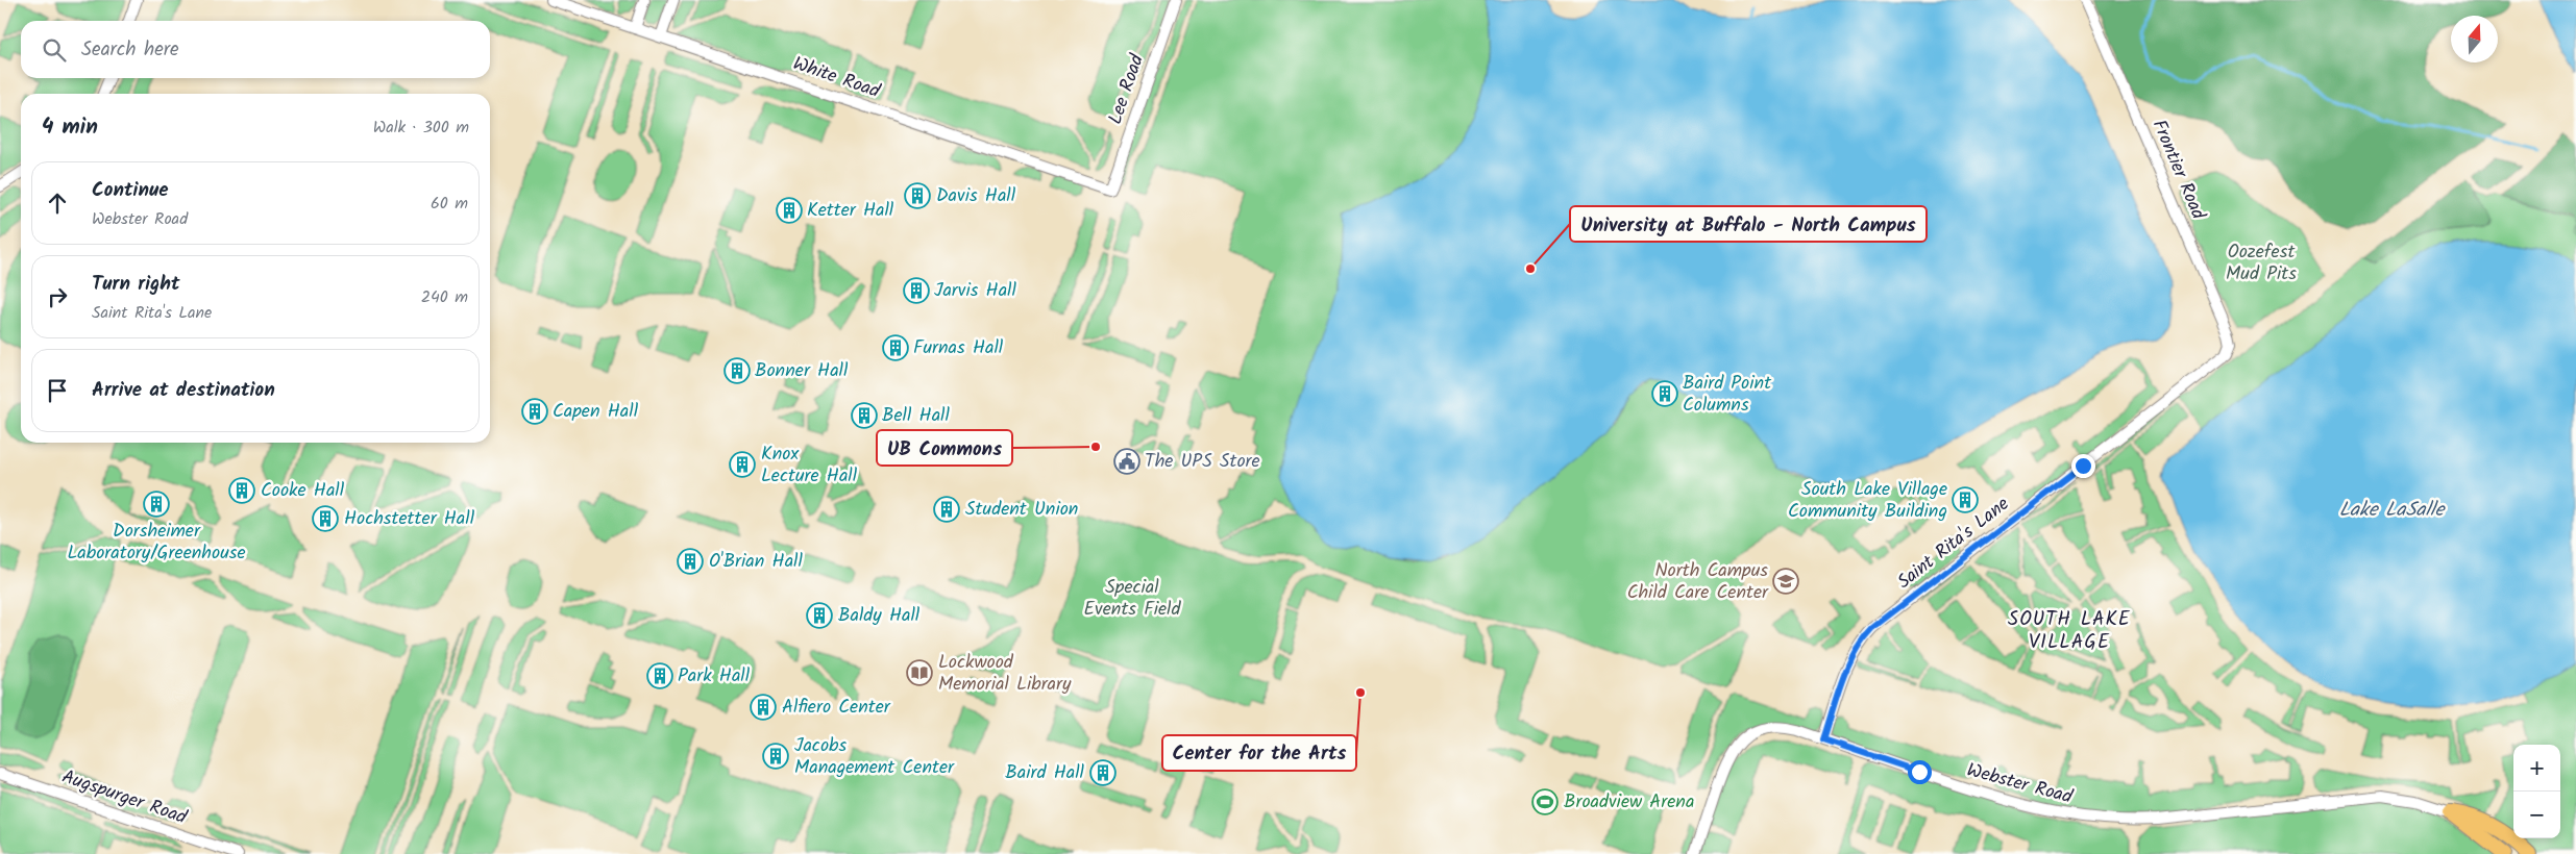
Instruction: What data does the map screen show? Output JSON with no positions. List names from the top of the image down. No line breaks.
{"streets":{"street":["White Road","Lee Road","Frontier Road","Saint Rita's Lane","Webster Road","Augspurger Road"]},"crossings":[["White Road","Lee Road"],["Frontier Road","Saint Rita's Lane"],["Saint Rita's Lane","Webster Road"]],"districts":["SOUTH LAKE VILLAGE"],"water":["Lake LaSalle"],"parks":["Oozefest Mud Pits","Special Events Field"],"places":{"building":["Davis Hall","Ketter Hall","Jarvis Hall","Furnas Hall","Bonner Hall","Baird Point Columns","Capen Hall","Bell Hall","Knox Lecture Hall","Cooke Hall","South Lake Village Community Building","Dorsheimer Laboratory/Greenhouse","Student Union","Hochstetter Hall","O'Brian Hall","Baldy Hall","Park Hall","Alfiero Center","Jacobs Management Center","Baird Hall"],"other":["University at Buffalo - North Campus","UB Commons","Center for the Arts"],"public building":["The UPS Store"],"school or university":["North Campus Child Care Center"],"library":["Lockwood Memorial Library"],"sports":["Broadview Arena"]},"north":"top","page":{"search":"Search here","heading":["4 min","Walk · 300 m"],"list":[["Continue","Webster Road","60 m"],["Turn right","Saint Rita's Lane","240 m"],"Arrive at destination"],"map_buttons":["+","−"]}}
